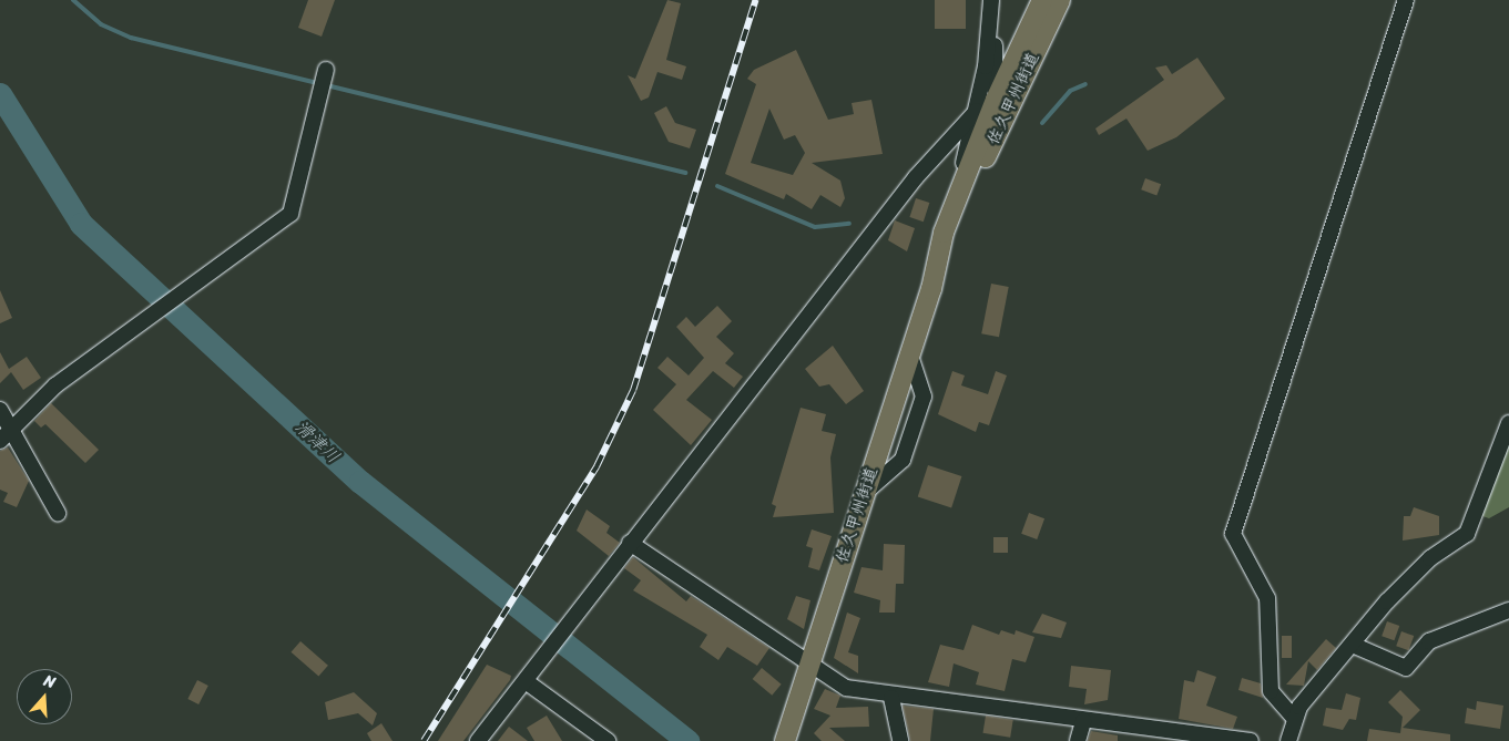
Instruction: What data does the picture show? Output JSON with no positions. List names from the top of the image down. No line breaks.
{"streets":{"main road":["佐久甲州街道"]},"water":["滑津川"],"north":"top"}
